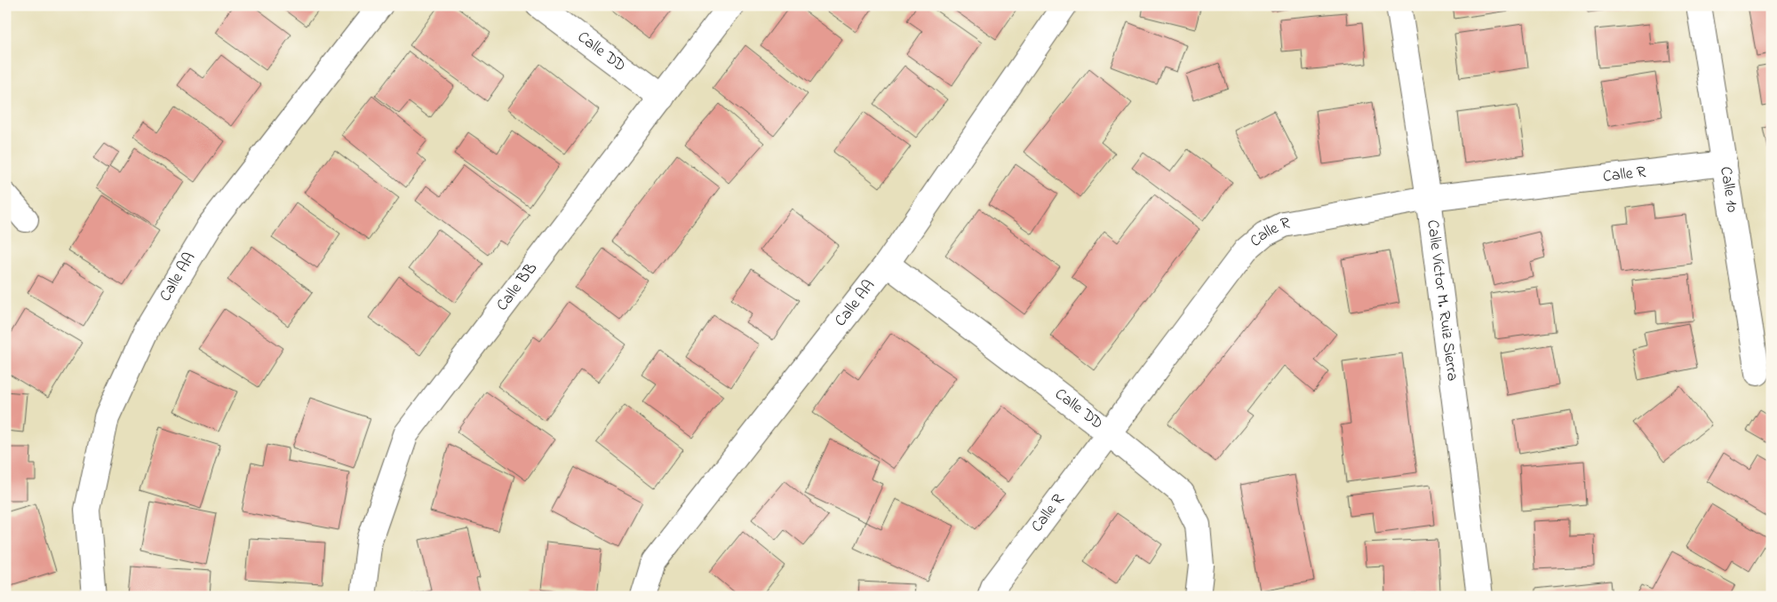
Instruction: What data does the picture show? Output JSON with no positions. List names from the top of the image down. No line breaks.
{"streets":{"street":["Calle DD","Calle R","Calle 10","Calle AA","Calle BB","Calle Víctor M. Ruiz Sierra"]},"crossings":[["Calle DD","Calle R"],["Calle DD","Calle AA"],["Calle DD","Calle BB"],["Calle R","Calle 10"],["Calle R","Calle Víctor M. Ruiz Sierra"]]}
